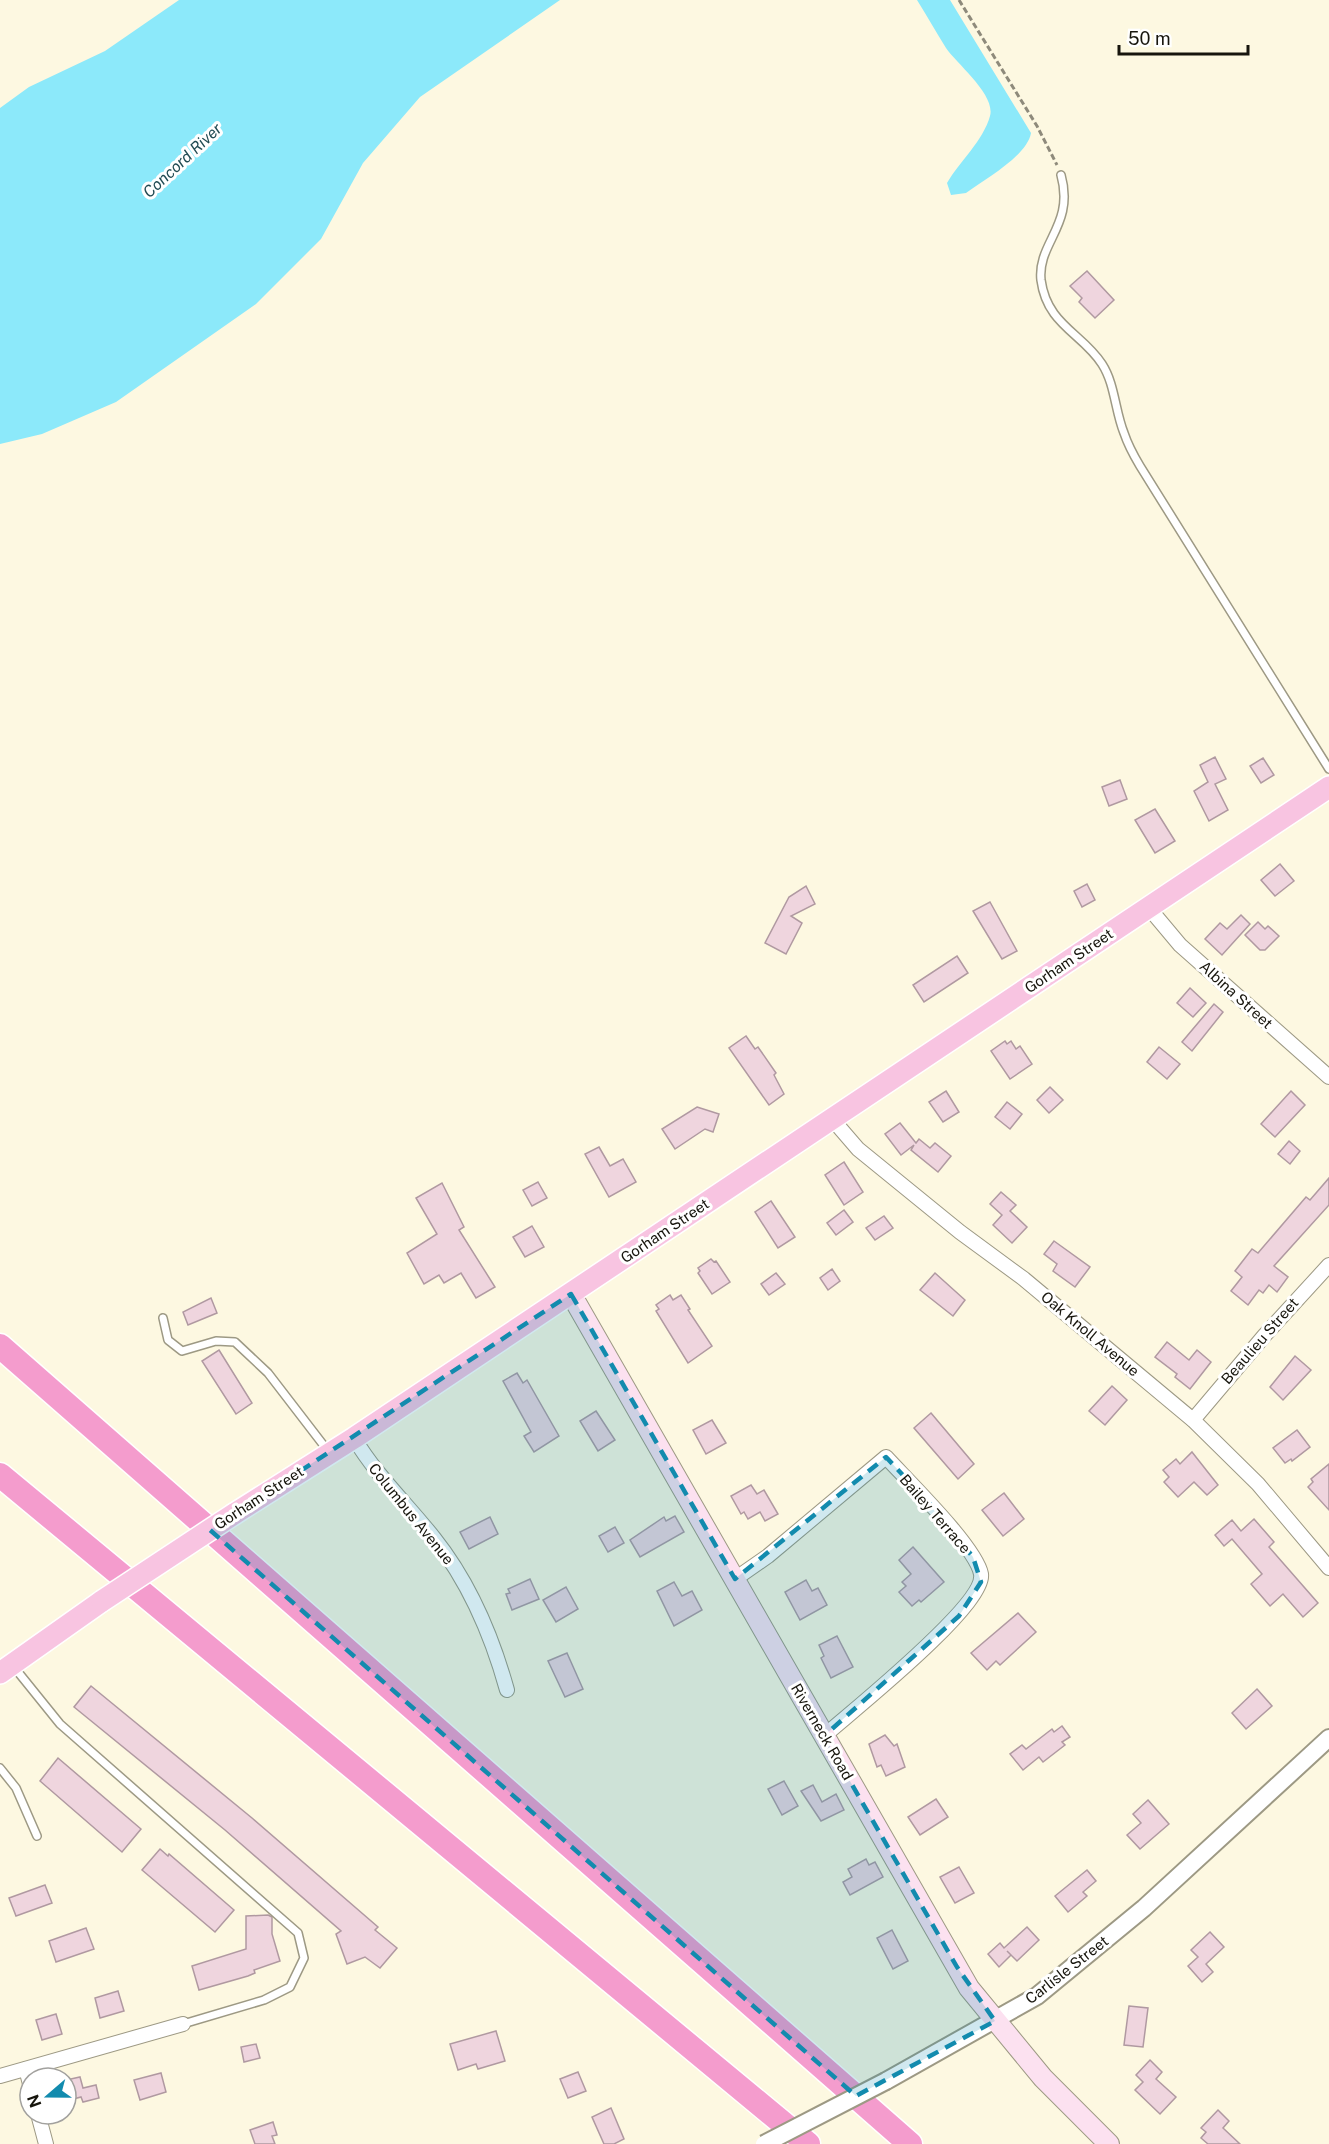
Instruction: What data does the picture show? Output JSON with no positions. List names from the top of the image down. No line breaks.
{"streets":{"main road":["Gorham Street","Riverneck Road"],"street":["Albina Street","Oak Knoll Avenue","Beaulieu Street","Columbus Avenue","Bailey Terrace","Carlisle Street"]},"crossings":[["Gorham Street","Albina Street"],["Gorham Street","Oak Knoll Avenue"],["Gorham Street","Columbus Avenue"],["Gorham Street","Riverneck Road"],["Oak Knoll Avenue","Beaulieu Street"],["Bailey Terrace","Riverneck Road"],["Riverneck Road","Carlisle Street"]],"water":["Concord River"],"scale_bar":"50 m","north":"left"}
